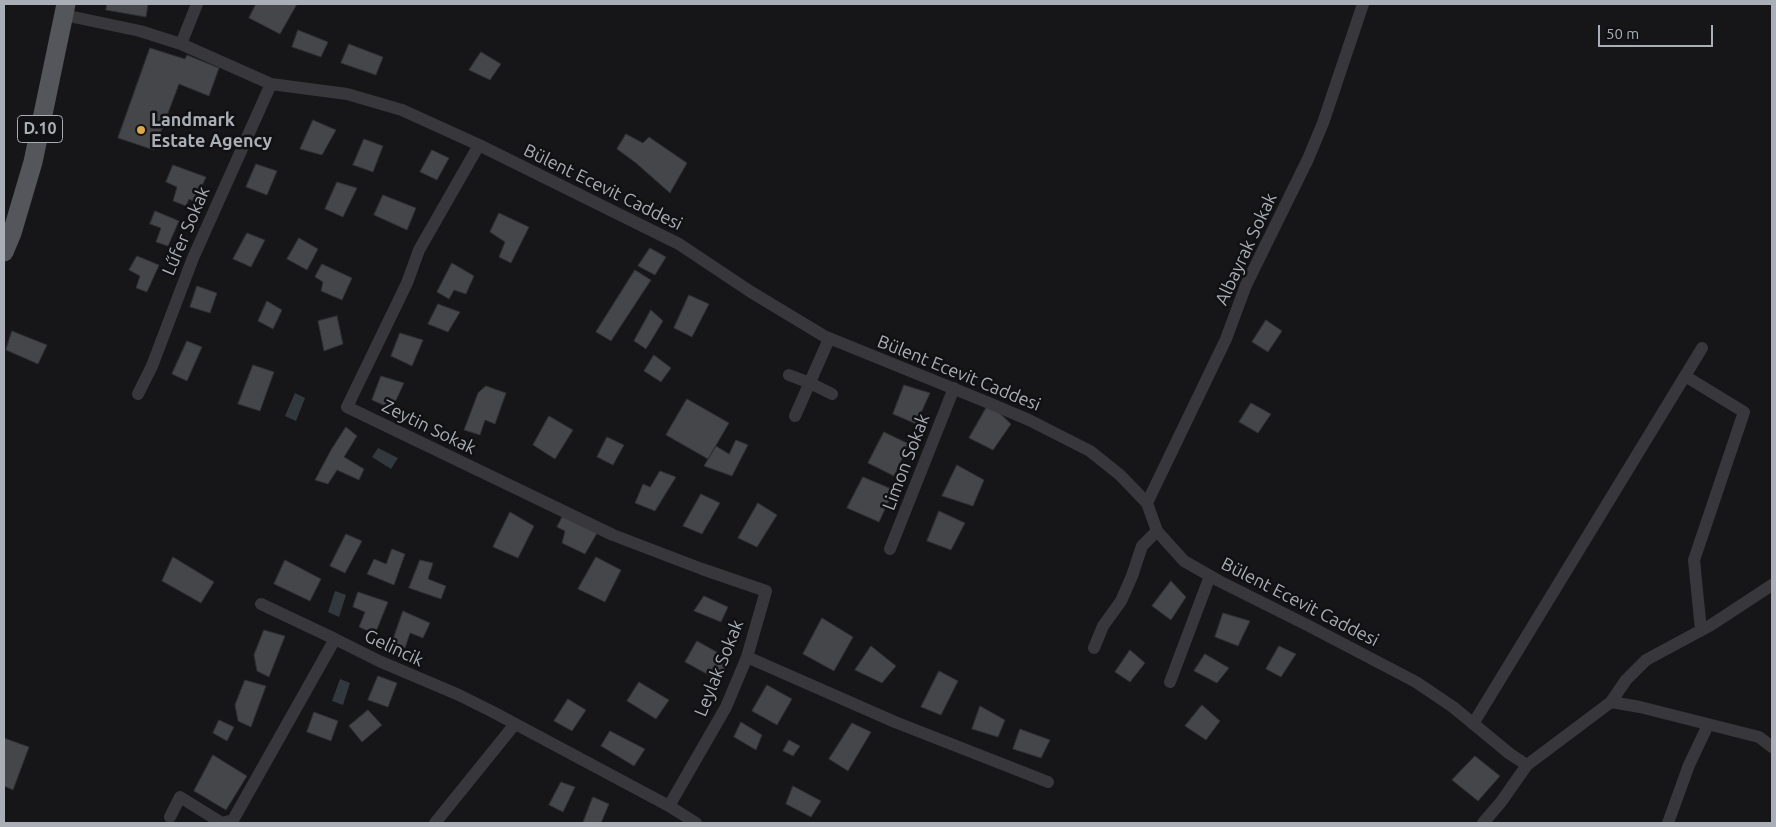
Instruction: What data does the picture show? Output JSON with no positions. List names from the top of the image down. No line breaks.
{"streets":{"main road":["D.10"],"street":["Bülent Ecevit Caddesi","Lűfer Sokak","Albayrak Sokak","Zeytin Sokak","Limon Sokak","Gelincik","Leylak Sokak"]},"crossings":[["D.10","Bülent Ecevit Caddesi"],["Bülent Ecevit Caddesi","Lűfer Sokak"],["Bülent Ecevit Caddesi","Albayrak Sokak"],["Bülent Ecevit Caddesi","Zeytin Sokak"],["Bülent Ecevit Caddesi","Limon Sokak"],["Zeytin Sokak","Leylak Sokak"],["Gelincik","Leylak Sokak"]],"places":["Landmark Estate Agency"],"scale_bar":"50 m"}
